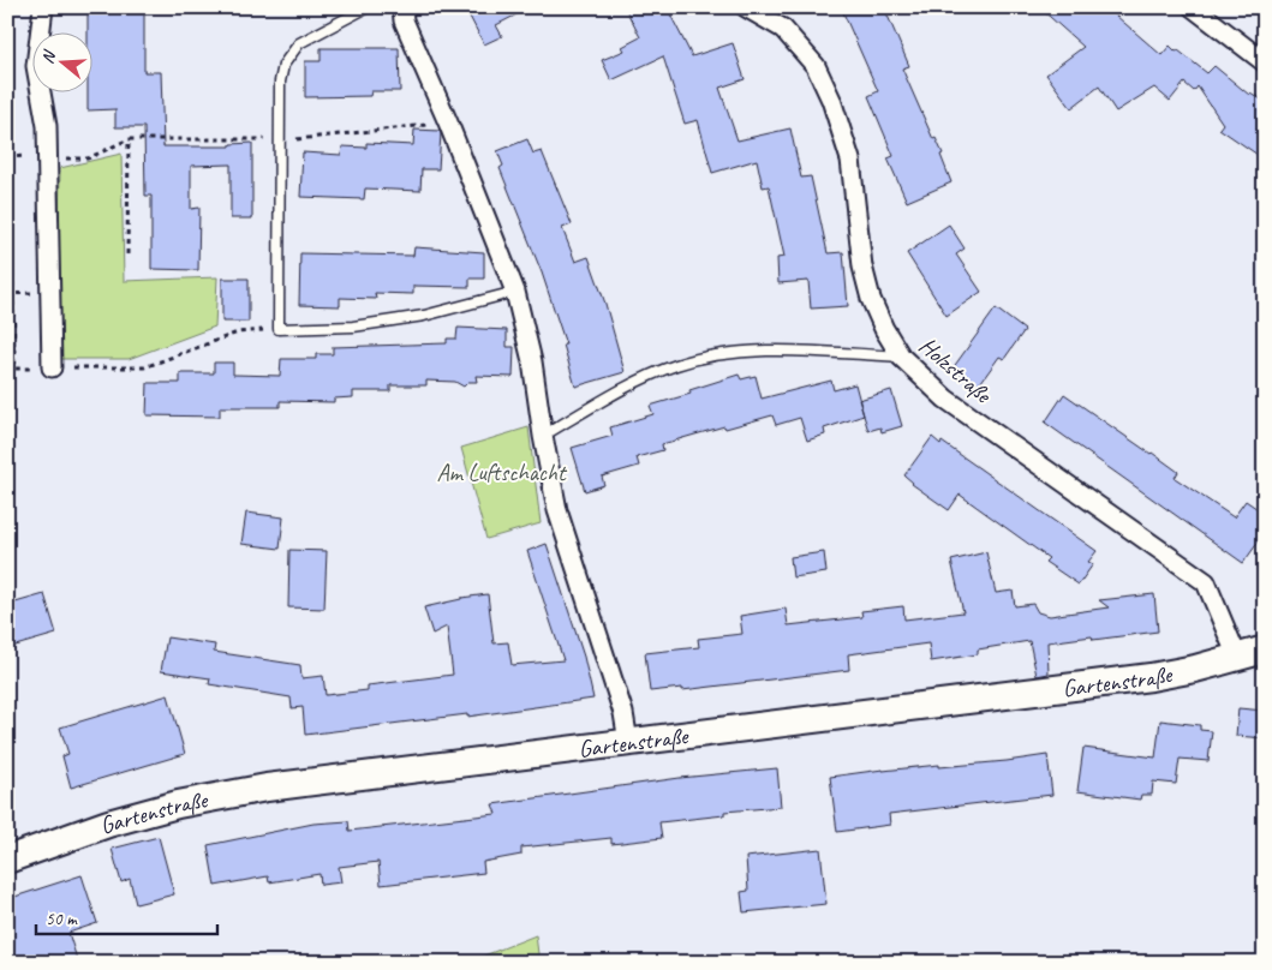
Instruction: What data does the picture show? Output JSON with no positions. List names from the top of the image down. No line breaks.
{"streets":{"street":["Holzstraße","Gartenstraße"]},"crossings":[["Holzstraße","Gartenstraße"]],"parks":["Am Luftschacht"],"scale_bar":"50 m","north":"left"}
